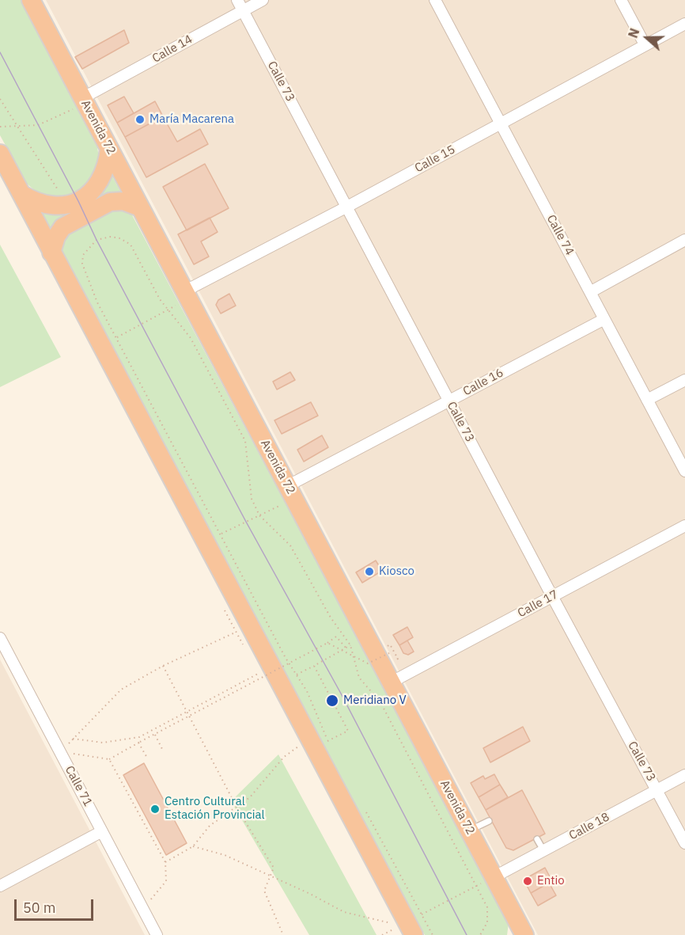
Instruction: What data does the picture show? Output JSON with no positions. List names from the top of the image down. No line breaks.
{"streets":{"highway":["Avenida 72"],"street":["Calle 14","Calle 73","Calle 15","Calle 74","Calle 16","Calle 17","Calle 71","Calle 18"]},"crossings":[["Calle 14","Calle 73"],["Calle 14","Avenida 72"],["Calle 73","Calle 15"],["Calle 73","Calle 16"],["Calle 73","Calle 17"],["Calle 73","Calle 18"],["Avenida 72","Calle 15"],["Avenida 72","Calle 16"],["Avenida 72","Calle 17"],["Avenida 72","Calle 18"],["Calle 15","Calle 74"],["Calle 74","Calle 16"]],"places":["María Macarena","Kiosco","Meridiano V","Centro Cultural Estación Provincial","Entio"],"scale_bar":"50 m","north":"left"}
